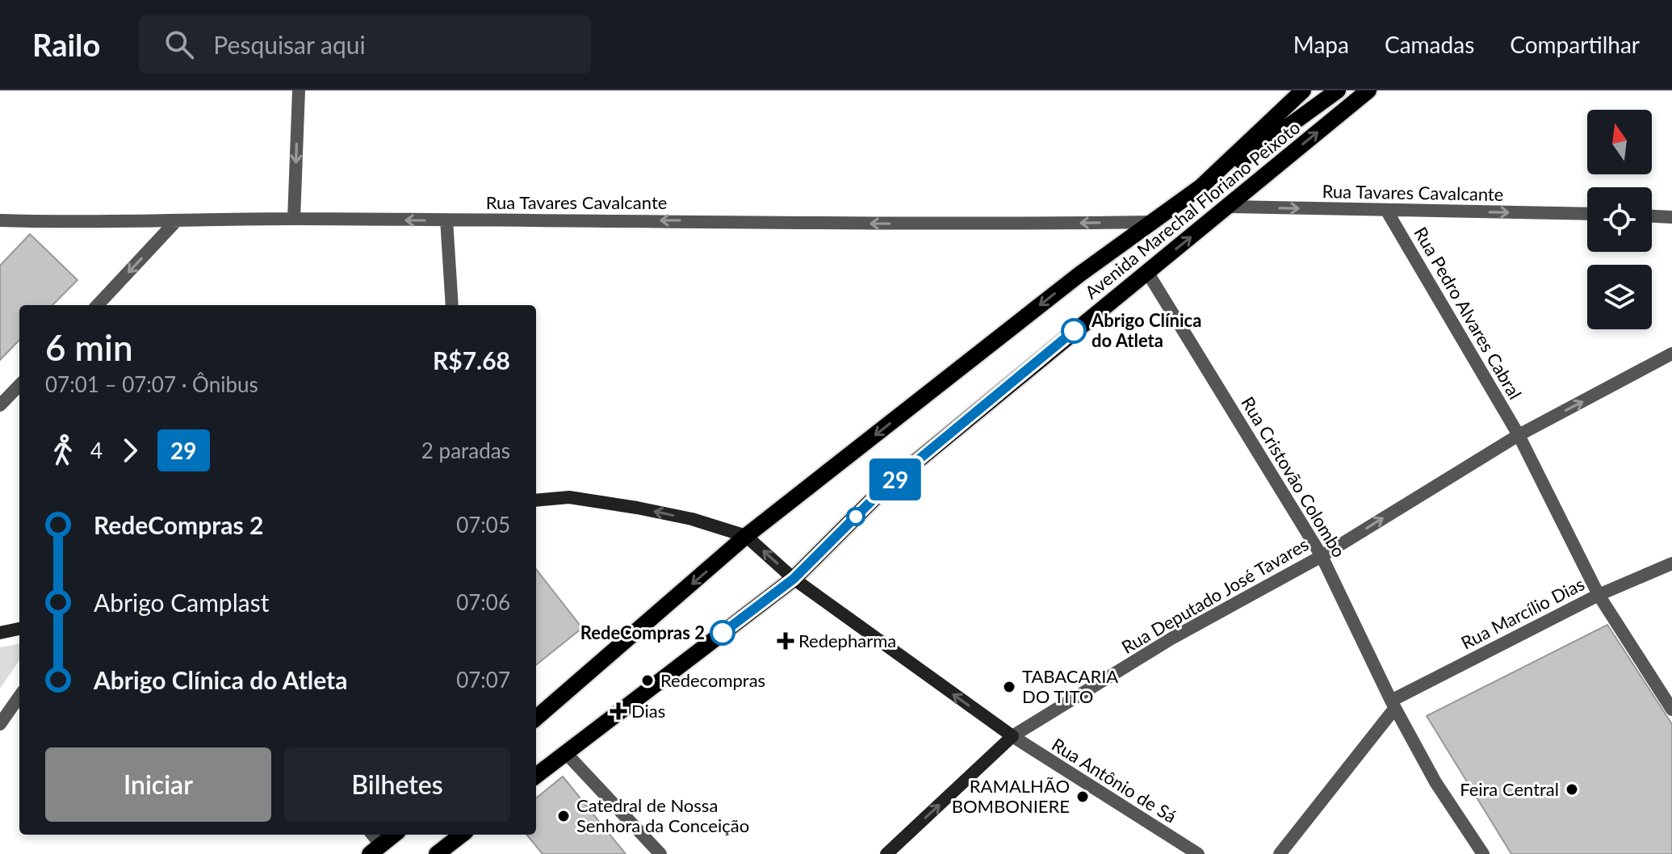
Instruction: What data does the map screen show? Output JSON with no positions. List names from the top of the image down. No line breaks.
{"streets":{"main road":["Avenida Marechal Floriano Peixoto"],"street":["Rua Tavares Cavalcante","Rua Pedro Alvares Cabral","Rua Cristovão Colombo","Rua Deputado José Tavares","Rua Marcílio Dias","Rua Antônio de Sá"]},"crossings":[["Rua Tavares Cavalcante","Avenida Marechal Floriano Peixoto"],["Rua Tavares Cavalcante","Rua Pedro Alvares Cabral"],["Avenida Marechal Floriano Peixoto","Rua Cristovão Colombo"],["Rua Pedro Alvares Cabral","Rua Deputado José Tavares"],["Rua Pedro Alvares Cabral","Rua Marcílio Dias"],["Rua Cristovão Colombo","Rua Deputado José Tavares"],["Rua Cristovão Colombo","Rua Marcílio Dias"],["Rua Deputado José Tavares","Rua Antônio de Sá"]],"one_way":["Rua Deputado José Tavares"],"places":{"other":["Abrigo Clínica do Atleta","RedeCompras 2","Redecompras","TABACARIA DO TITO","Feira Central","RAMALHÃO BOMBONIERE","Catedral de Nossa Senhora da Conceição"],"health":["Redepharma","Dias"]},"lines":["bus line 29"],"north":"top","page":{"header":"Railo","search":"Pesquisar aqui","nav":["Mapa","Camadas","Compartilhar"],"on_map":"29","heading":["6 min","07:01 – 07:07 · Ônibus","R$7.68"],"legs":["4","29","2 paradas"],"list":[{"name":"RedeCompras 2","value":"07:05"},{"name":"Abrigo Camplast","value":"07:06"},{"name":"Abrigo Clínica do Atleta","value":"07:07"}],"buttons":["Iniciar","Bilhetes"]}}
